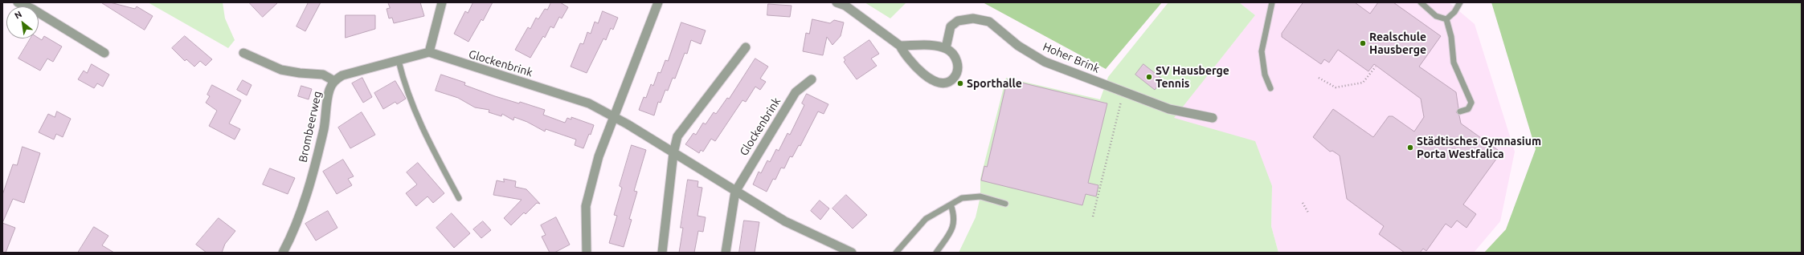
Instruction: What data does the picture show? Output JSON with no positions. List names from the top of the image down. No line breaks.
{"streets":{"street":["Hoher Brink","Glockenbrink","Brombeerweg"]},"crossings":[["Glockenbrink","Brombeerweg"]],"places":["Realschule Hausberge","SV Hausberge Tennis","Sporthalle","Städtisches Gymnasium Porta Westfalica"],"north":"top left"}
